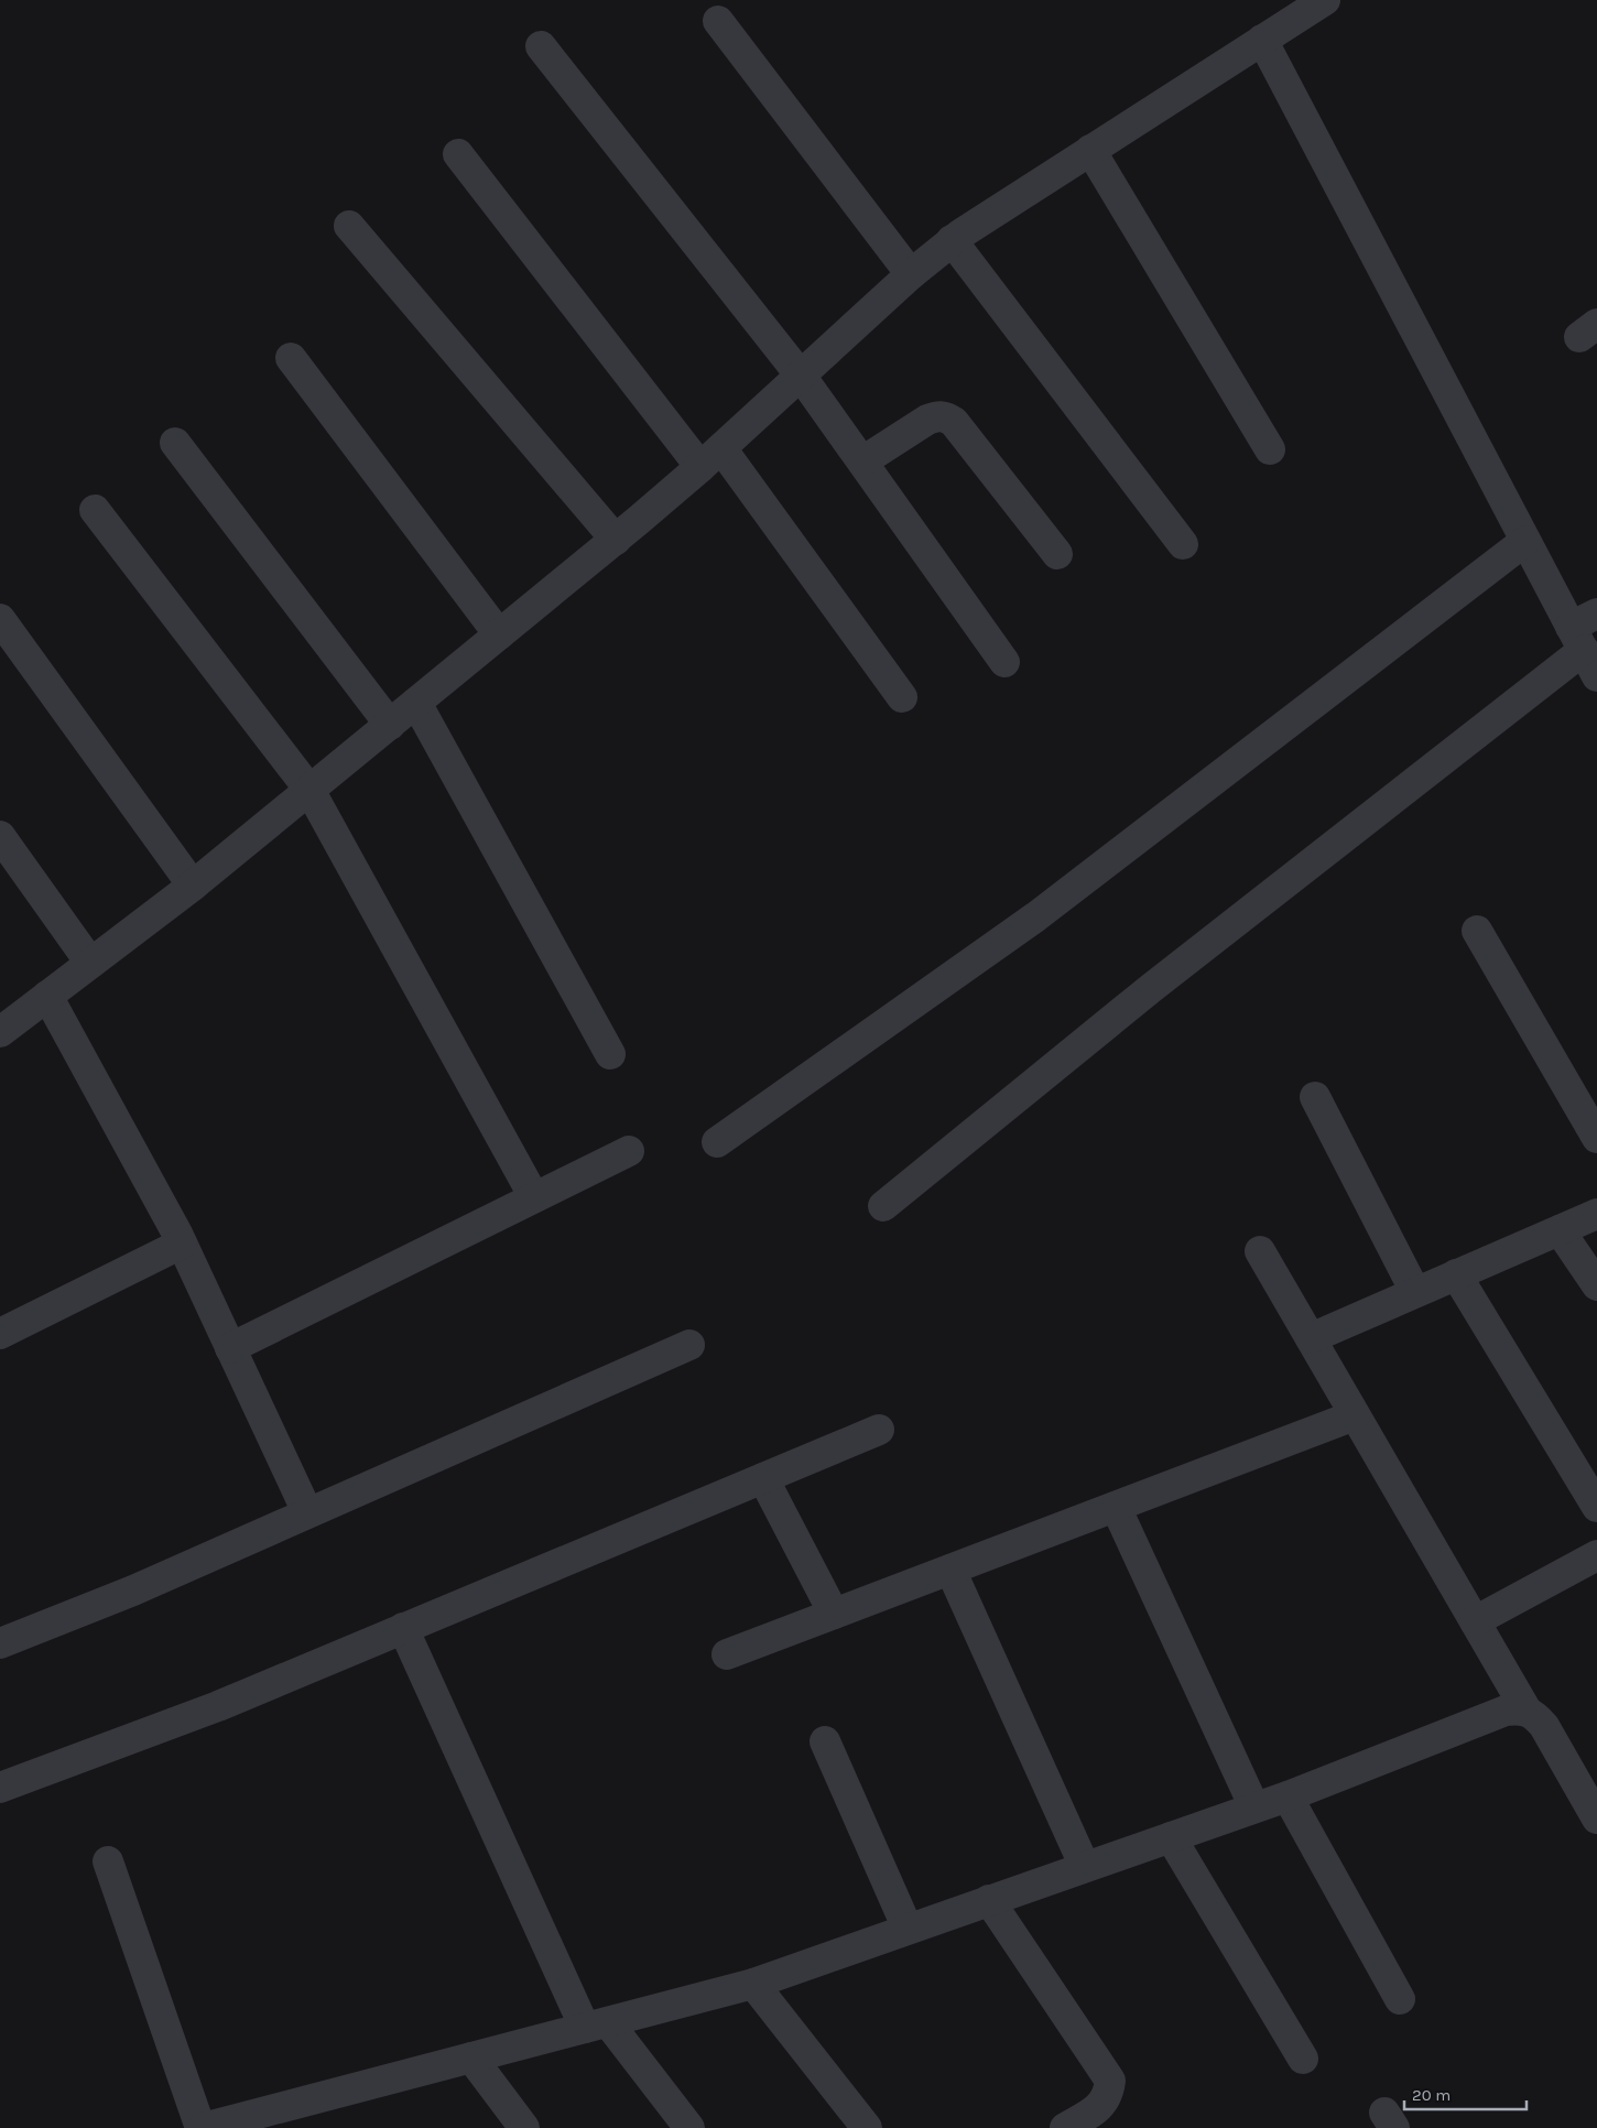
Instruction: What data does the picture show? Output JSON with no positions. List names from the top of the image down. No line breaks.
{"scale_bar":"20 m"}
